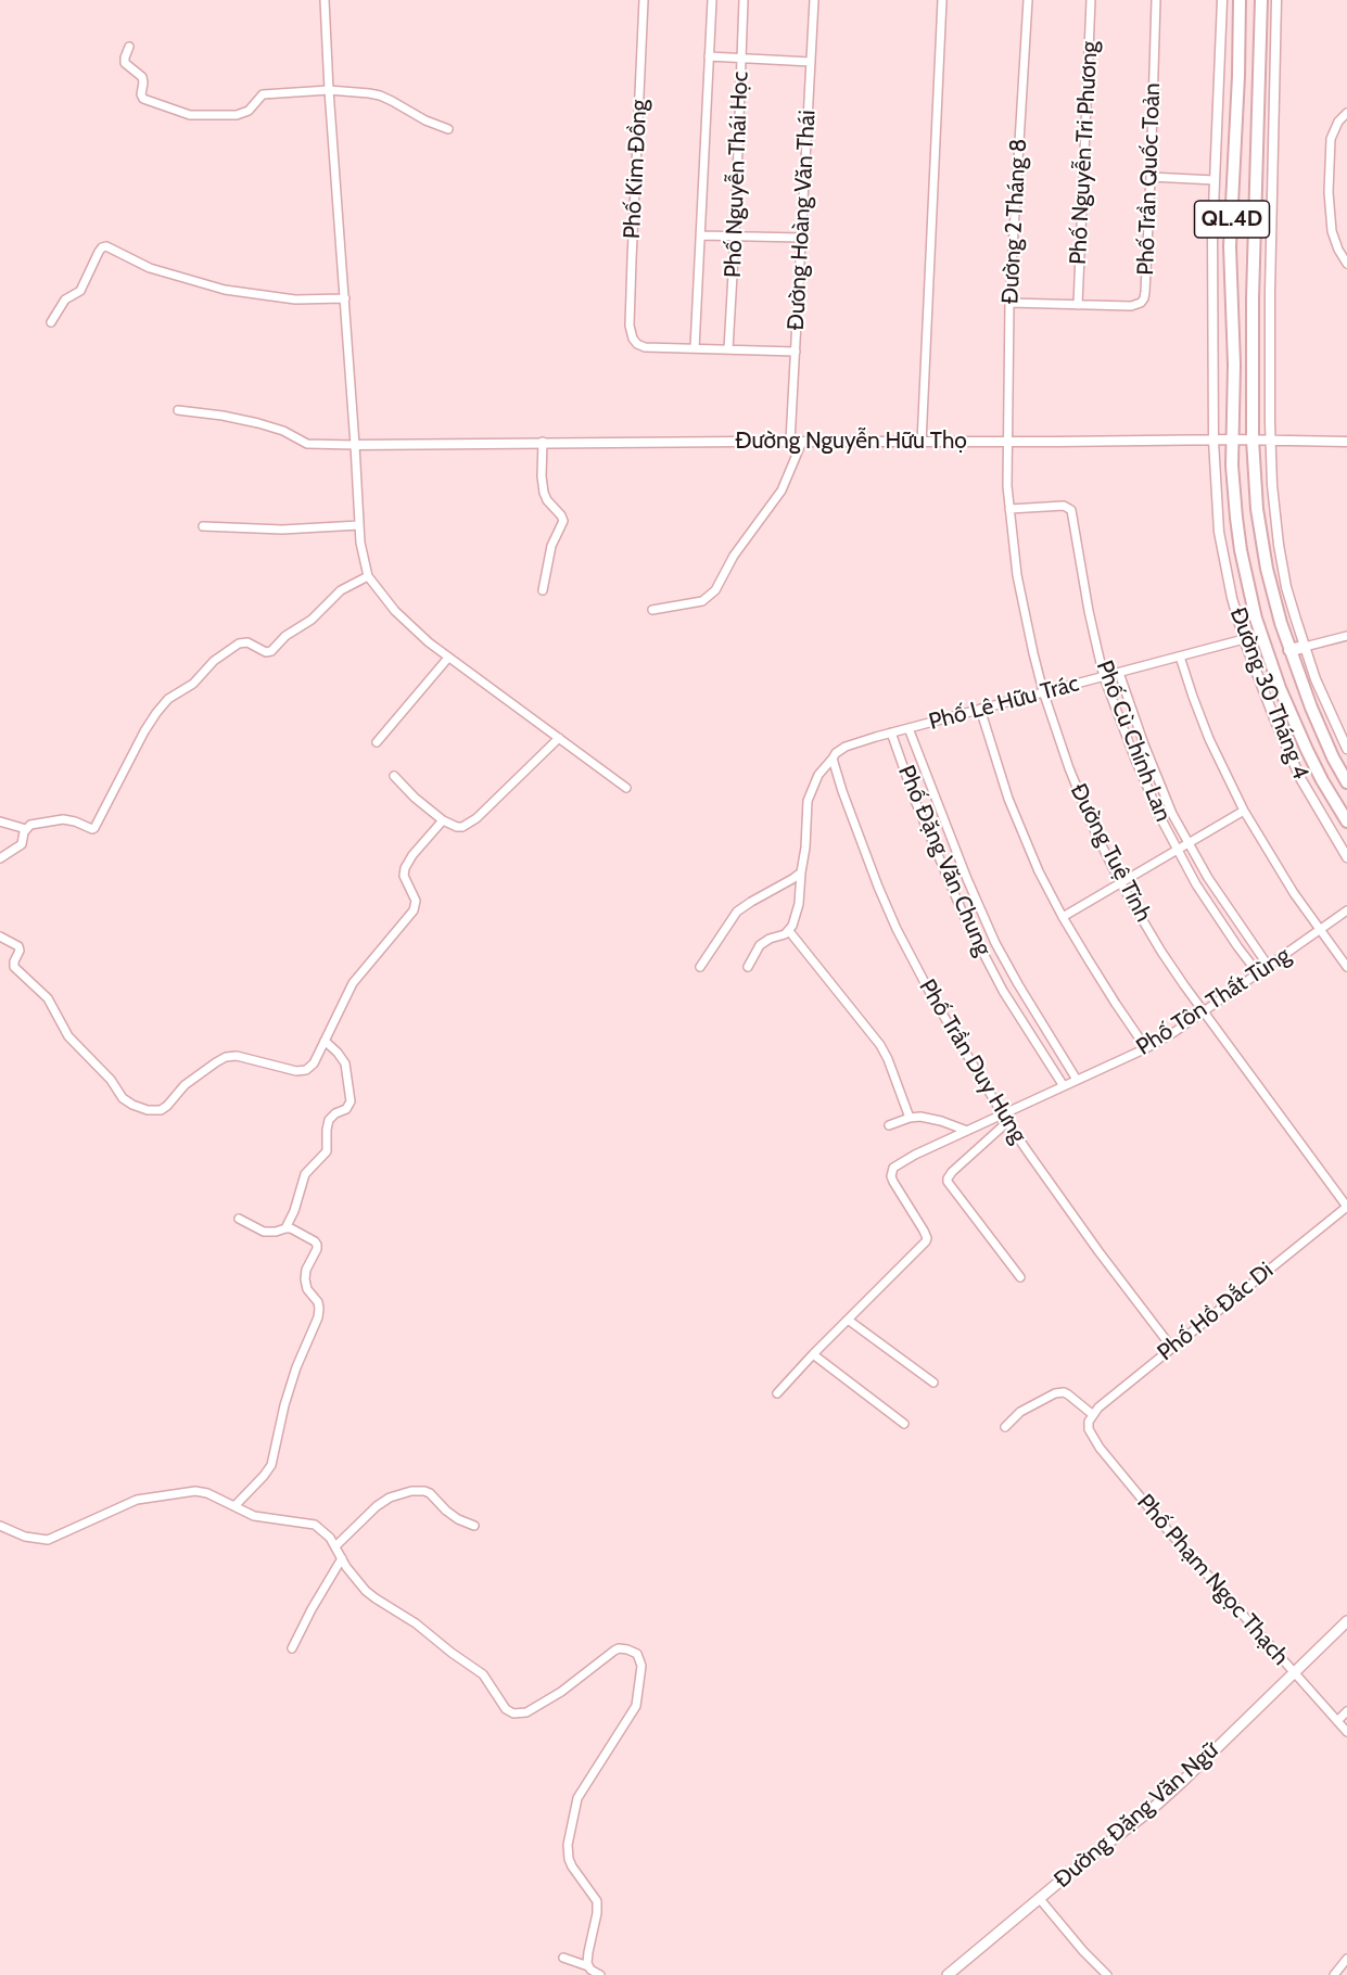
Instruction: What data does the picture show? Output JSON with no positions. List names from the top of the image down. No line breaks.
{"streets":{"highway":["QL.4D","Đường 30 Tháng 4"],"main road":["Đường Đặng Văn Ngữ"],"street":["Phố Nguyễn Tri Phương","Phố Kim Đồng","Phố Nguyễn Thái Học","Phố Trần Quốc Toản","Đường Hoàng Văn Thái","Đường 2 Tháng 8","Đường Nguyễn Hữu Thọ","Phố Lê Hữu Trác","Phố Cù Chính Lan","Đường Tuệ Tĩnh","Phố Đặng Văn Chung","Phố Tôn Thất Tùng","Phố Trần Duy Hưng","Phố Hồ Đắc Di","Phố Phạm Ngọc Thạch"]},"crossings":[["Phố Nguyễn Tri Phương","Phố Trần Quốc Toản"],["Phố Kim Đồng","Phố Nguyễn Thái Học"],["Phố Trần Quốc Toản","Đường 2 Tháng 8"],["QL.4D","Đường Nguyễn Hữu Thọ"],["QL.4D","Đường 30 Tháng 4"],["Đường Hoàng Văn Thái","Đường Nguyễn Hữu Thọ"],["Đường 2 Tháng 8","Đường Nguyễn Hữu Thọ"],["Đường 2 Tháng 8","Đường Tuệ Tĩnh"],["Đường Nguyễn Hữu Thọ","Đường 30 Tháng 4"],["Đường Nguyễn Hữu Thọ","Đường Tuệ Tĩnh"],["Đường 30 Tháng 4","Phố Lê Hữu Trác"],["Phố Lê Hữu Trác","Phố Cù Chính Lan"],["Phố Lê Hữu Trác","Đường Tuệ Tĩnh"],["Phố Lê Hữu Trác","Phố Đặng Văn Chung"],["Phố Lê Hữu Trác","Phố Trần Duy Hưng"],["Phố Cù Chính Lan","Đường Tuệ Tĩnh"],["Phố Cù Chính Lan","Phố Tôn Thất Tùng"],["Đường Tuệ Tĩnh","Phố Tôn Thất Tùng"],["Đường Tuệ Tĩnh","Phố Hồ Đắc Di"],["Phố Đặng Văn Chung","Phố Tôn Thất Tùng"],["Phố Tôn Thất Tùng","Phố Trần Duy Hưng"],["Phố Trần Duy Hưng","Phố Hồ Đắc Di"],["Phố Hồ Đắc Di","Phố Phạm Ngọc Thạch"],["Phố Phạm Ngọc Thạch","Đường Đặng Văn Ngữ"]]}
